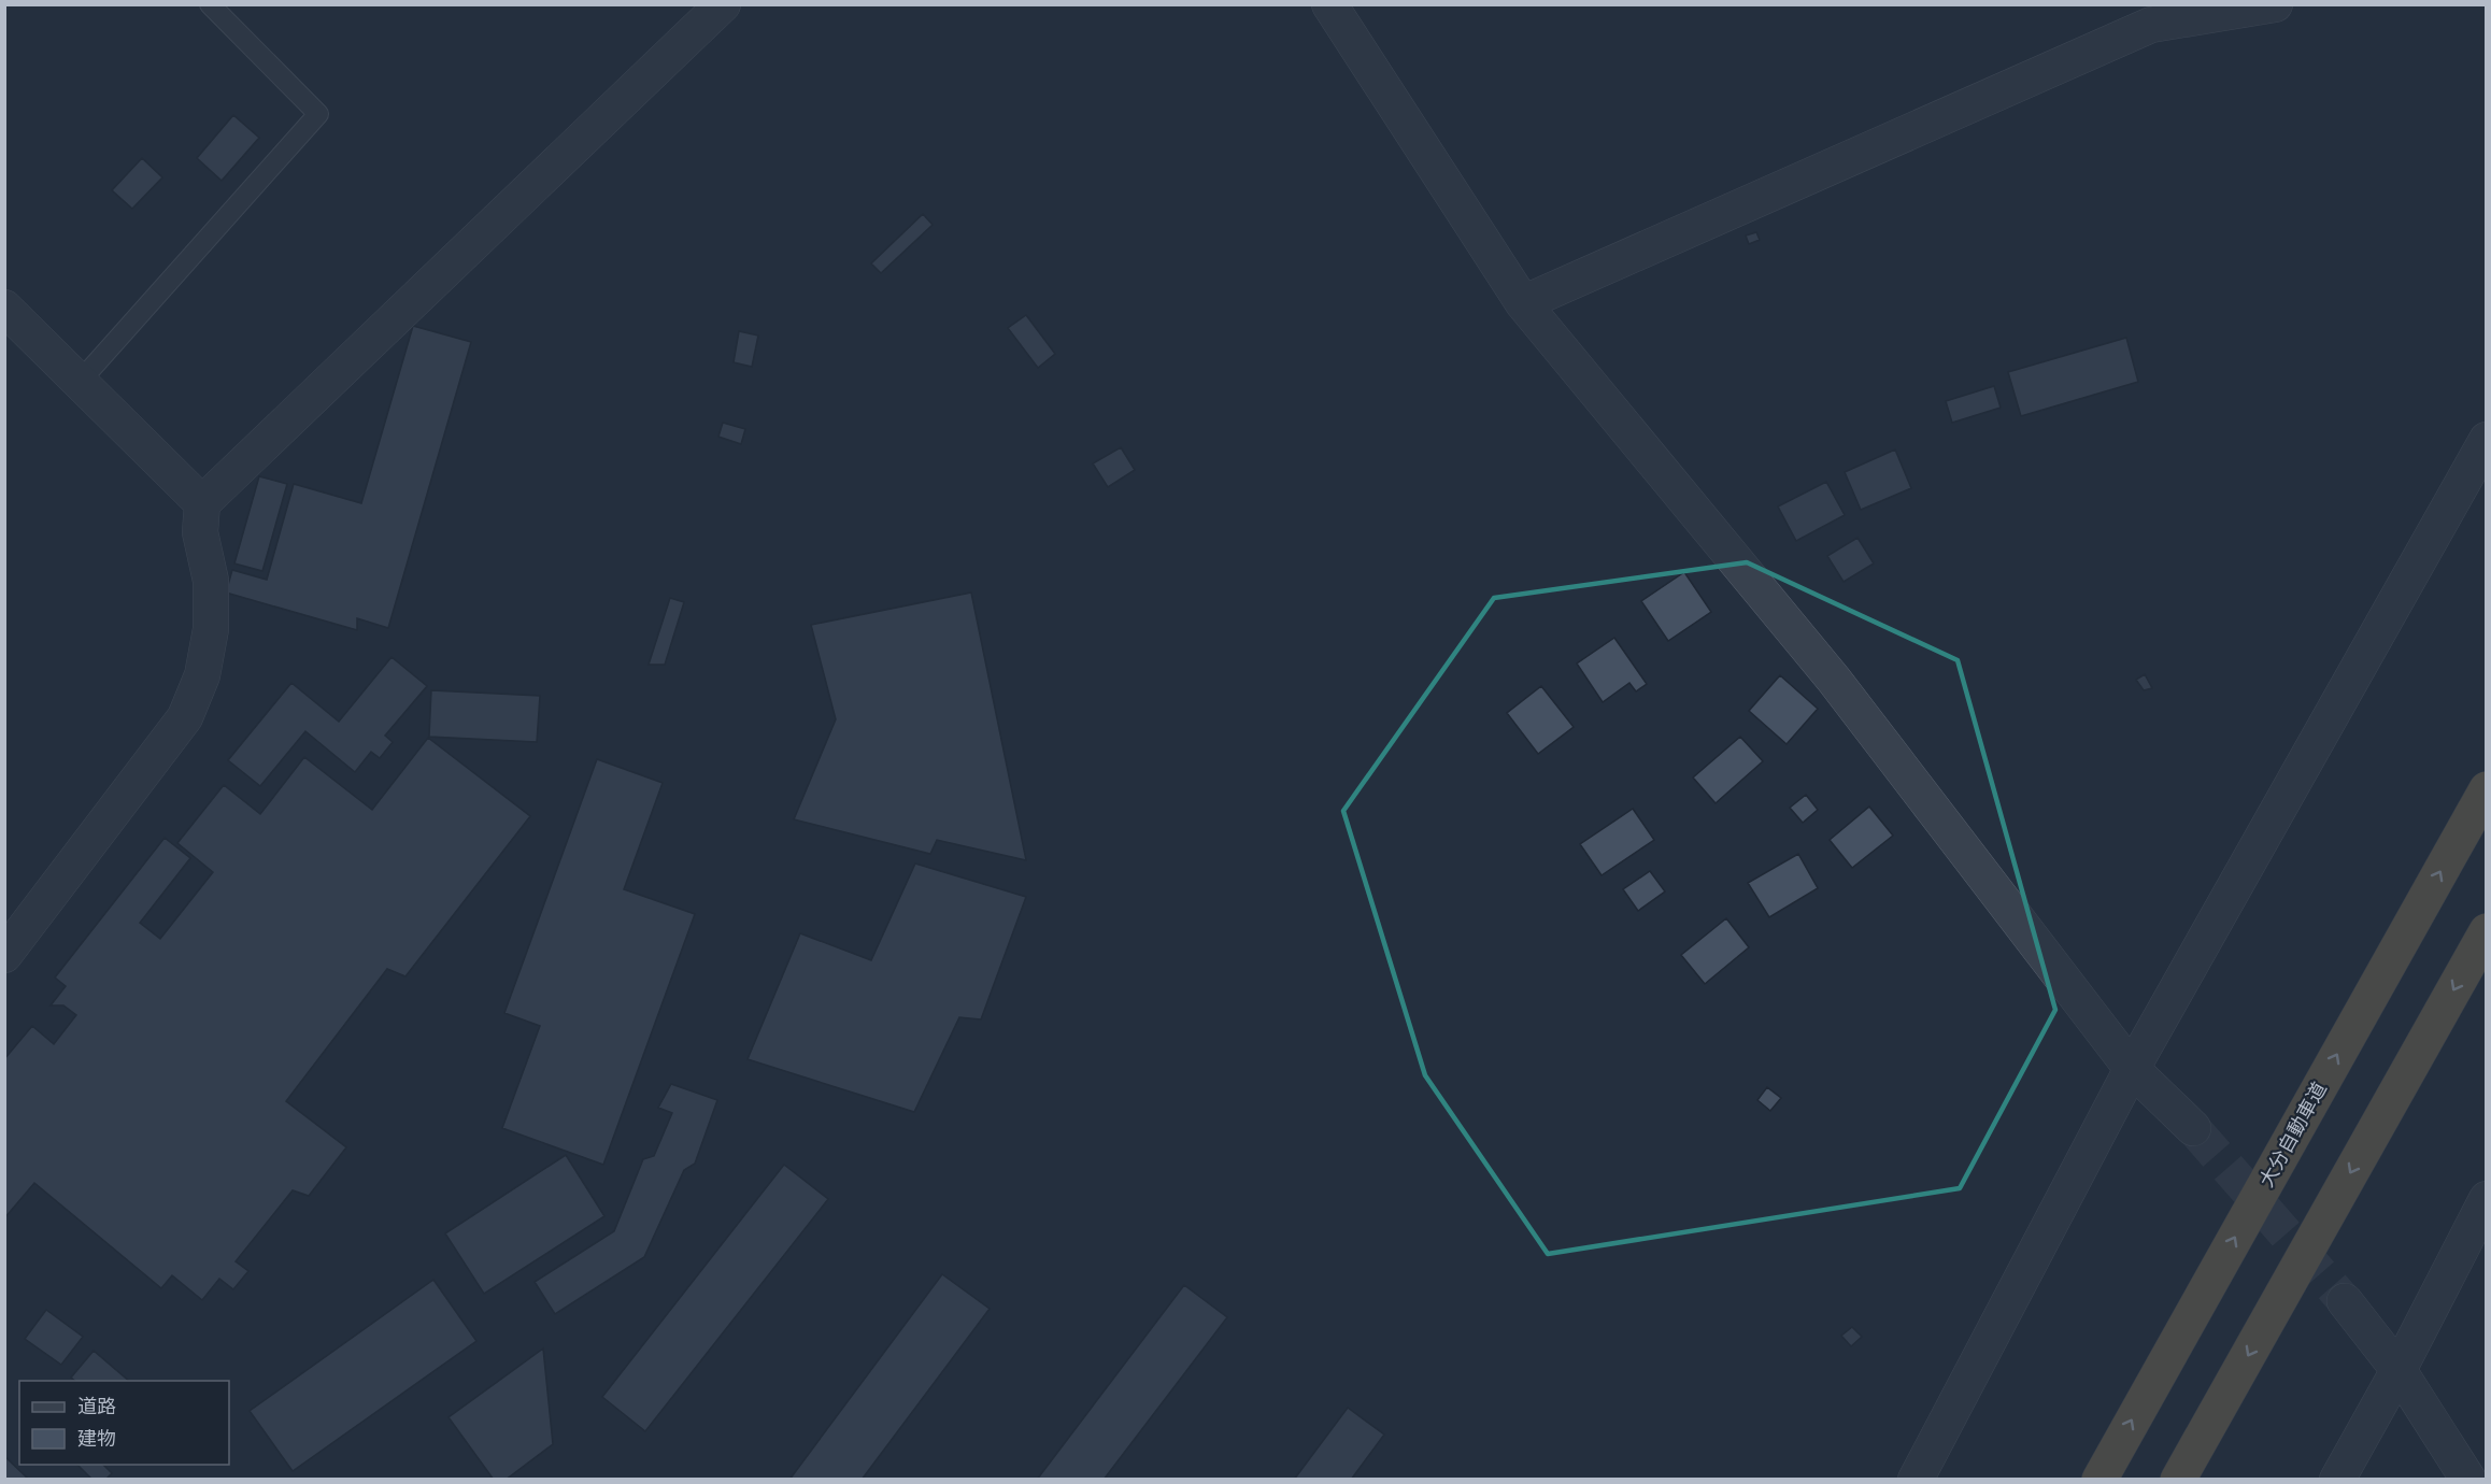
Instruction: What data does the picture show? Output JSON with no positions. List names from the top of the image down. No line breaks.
{"streets":{"highway":["大分自動車道"]},"legend":["道路","建物"]}
